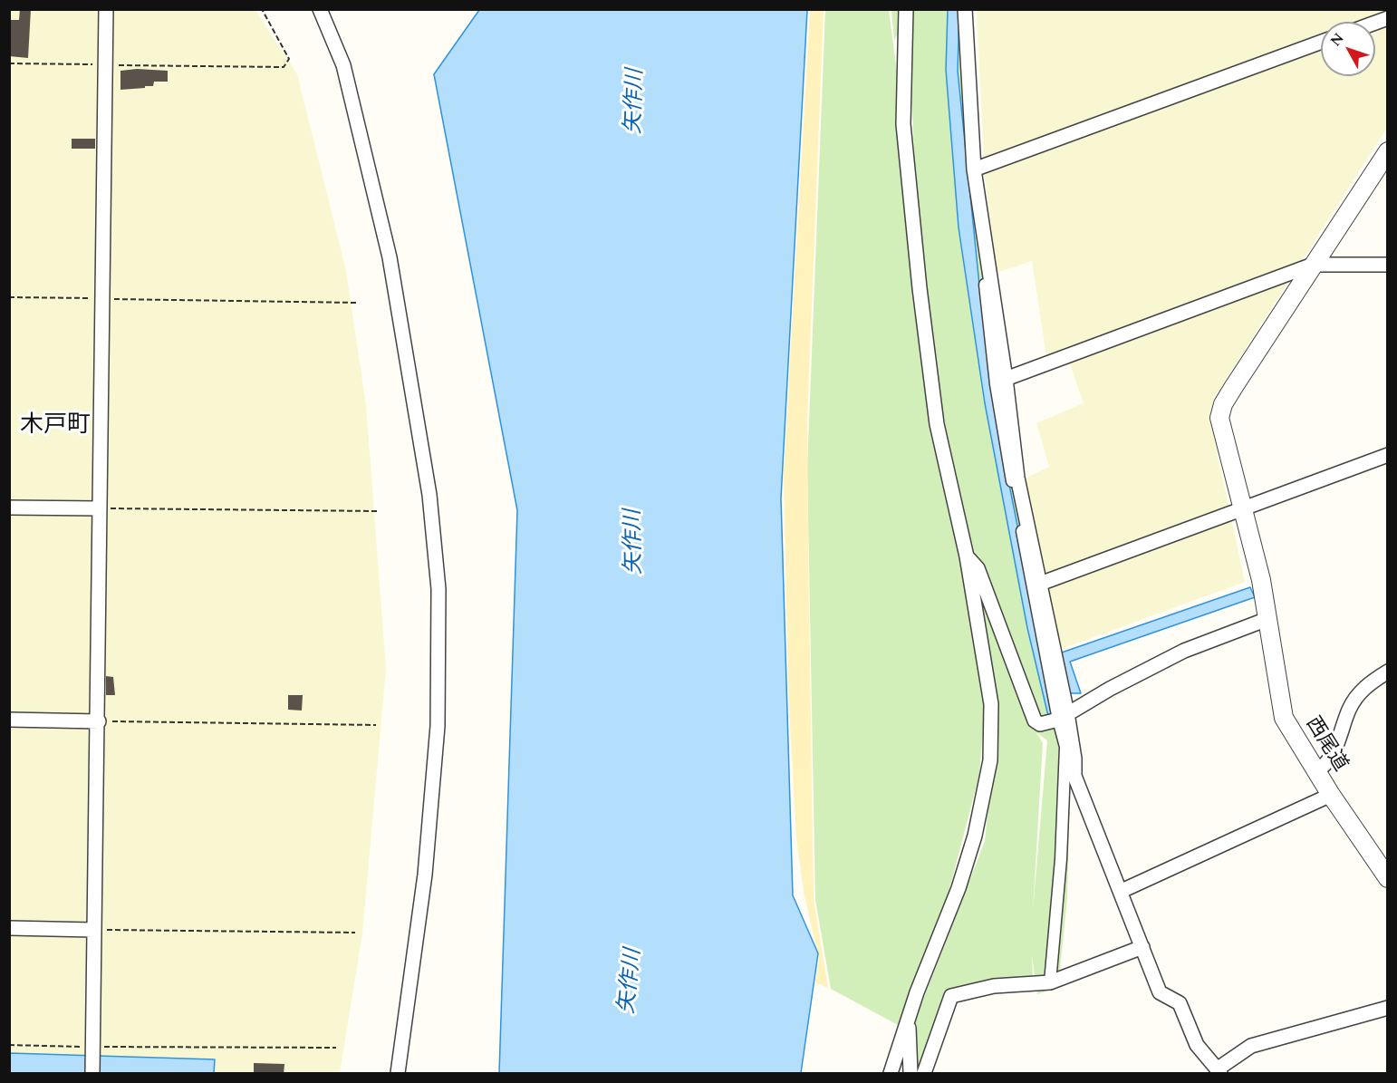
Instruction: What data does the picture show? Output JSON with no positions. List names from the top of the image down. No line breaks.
{"streets":{"street":["西尾道"]},"districts":["木戸町"],"water":["矢作川"],"north":"top left"}
